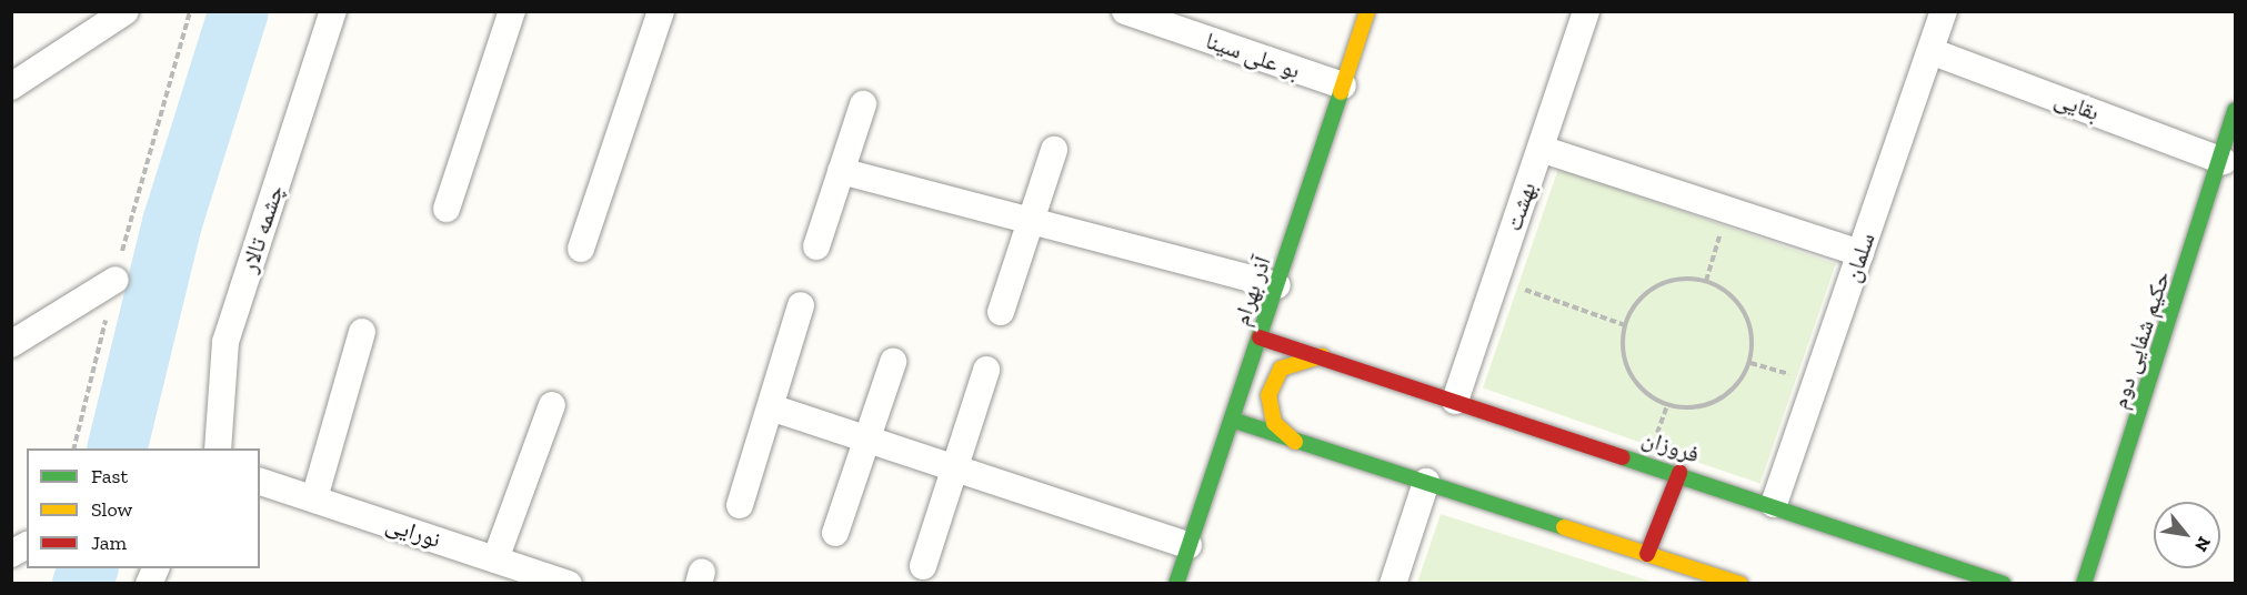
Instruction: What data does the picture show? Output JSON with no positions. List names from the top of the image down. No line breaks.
{"streets":{"street":["بو علی سینا","بقایی","بهشت","چشمه تالار","سلمان","آذر بهرام","حکیم شفایی دوم","فروزان","نورایی"]},"crossings":[["بو علی سینا","آذر بهرام"],["بقایی","سلمان"],["بقایی","حکیم شفایی دوم"],["بهشت","فروزان"],["سلمان","فروزان"],["آذر بهرام","فروزان"]],"legend":["Fast","Slow","Jam"],"north":"bottom right"}
